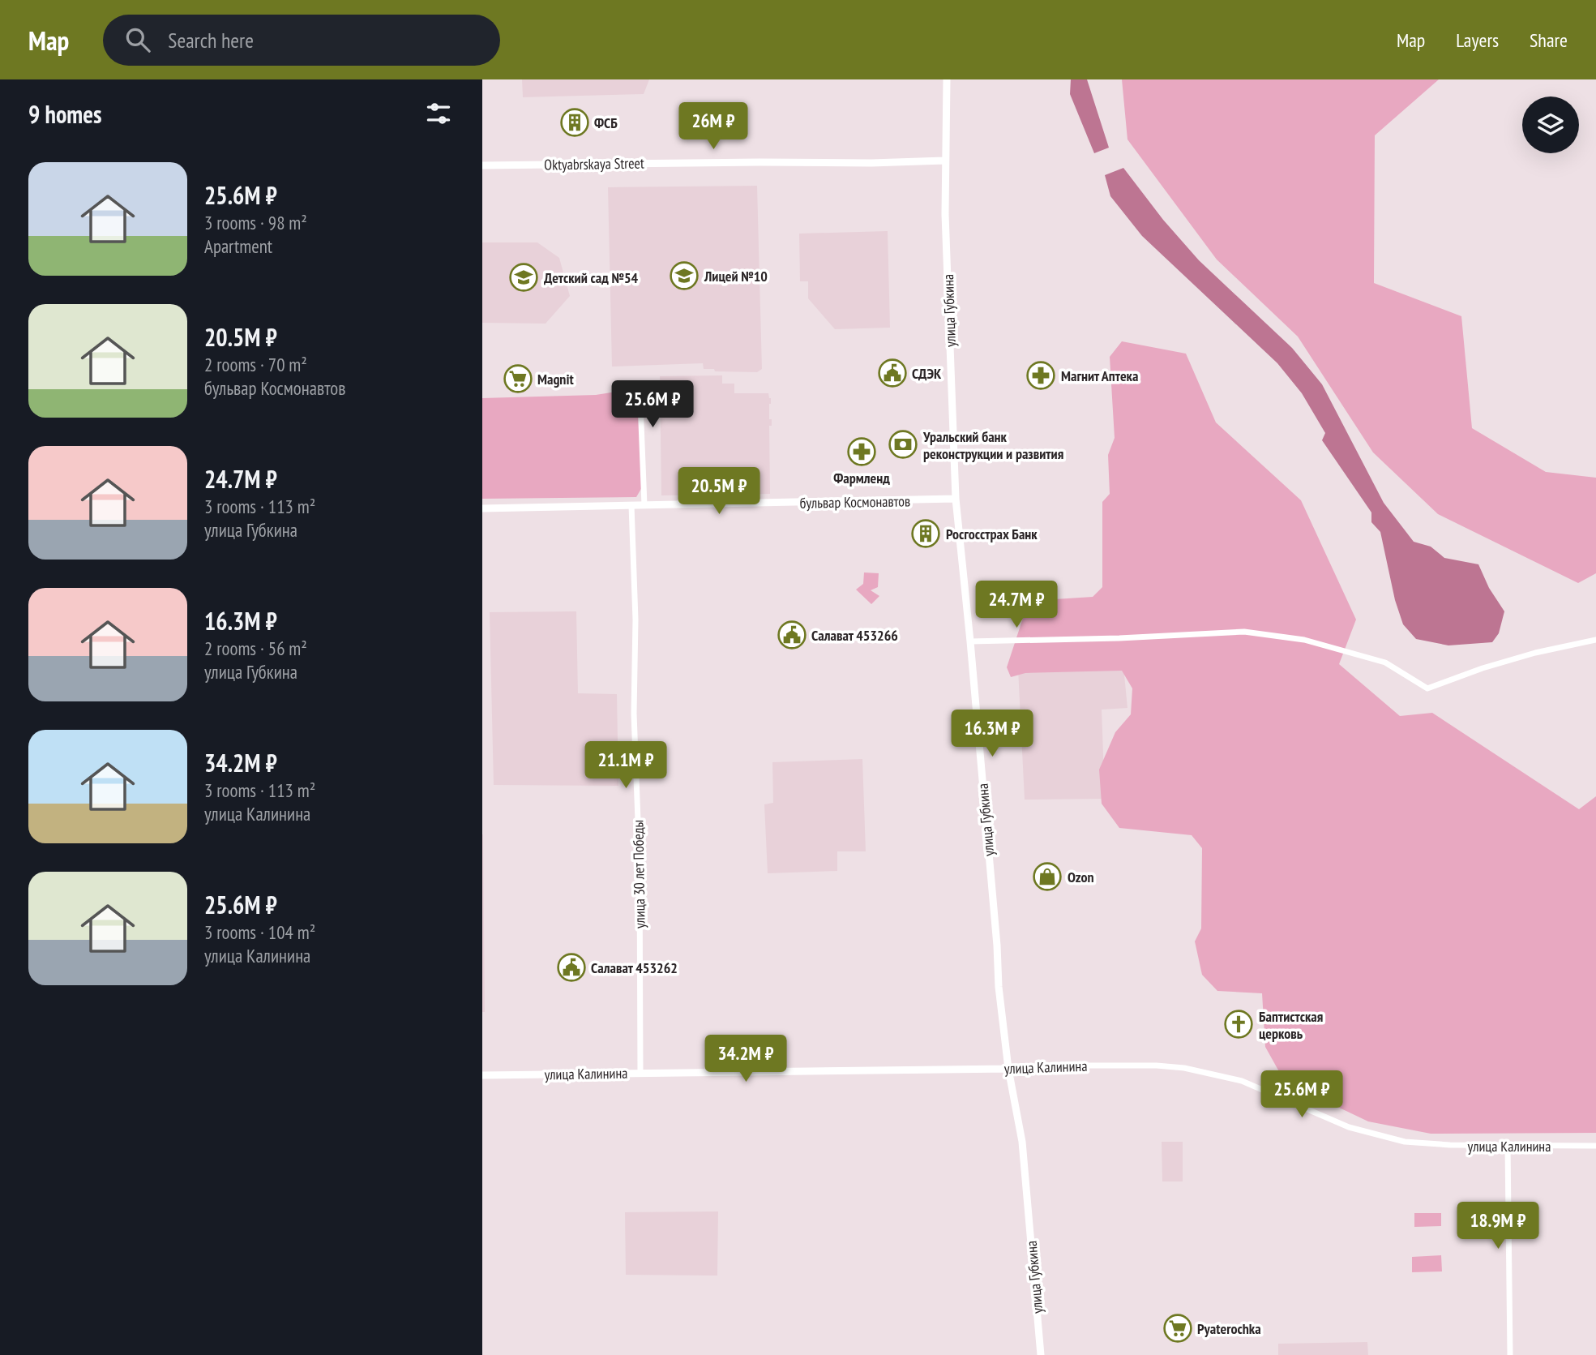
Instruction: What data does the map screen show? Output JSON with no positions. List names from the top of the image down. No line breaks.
{"streets":{"street":["Oktyabrskaya Street","улица Губкина","бульвар Космонавтов","улица 30 лет Победы","улица Калинина"]},"crossings":[["Oktyabrskaya Street","улица Губкина"],["улица Губкина","бульвар Космонавтов"],["улица Губкина","улица Калинина"],["бульвар Космонавтов","улица 30 лет Победы"],["улица 30 лет Победы","улица Калинина"]],"places":{"building":["ФСБ","Росгосстрах Банк"],"school or university":["Лицей №10","Детский сад №54"],"public building":["СДЭК","Салават 453266","Салават 453262"],"pharmacy":["Магнит Аптека","Фармленд"],"supermarket":["Magnit","Pyaterochka"],"bank":["Уральский банк реконструкции и развития"],"shop":["Ozon"],"church":["Баптистская церковь"]},"page":{"header":"Map","search":"Search here","nav":["Map","Layers","Share"],"heading":"9 homes","price":["26M ₽","25.6M ₽","20.5M ₽","24.7M ₽","16.3M ₽","21.1M ₽","34.2M ₽","25.6M ₽","18.9M ₽"],"list":[{"name":"25.6M ₽","note":"3 rooms · 98 m² · Apartment"},{"name":"20.5M ₽","note":"2 rooms · 70 m² · бульвар Космонавтов"},{"name":"24.7M ₽","note":"3 rooms · 113 m² · улица Губкина"},{"name":"16.3M ₽","note":"2 rooms · 56 m² · улица Губкина"},{"name":"34.2M ₽","note":"3 rooms · 113 m² · улица Калинина"},{"name":"25.6M ₽","note":"3 rooms · 104 m² · улица Калинина"}]}}
